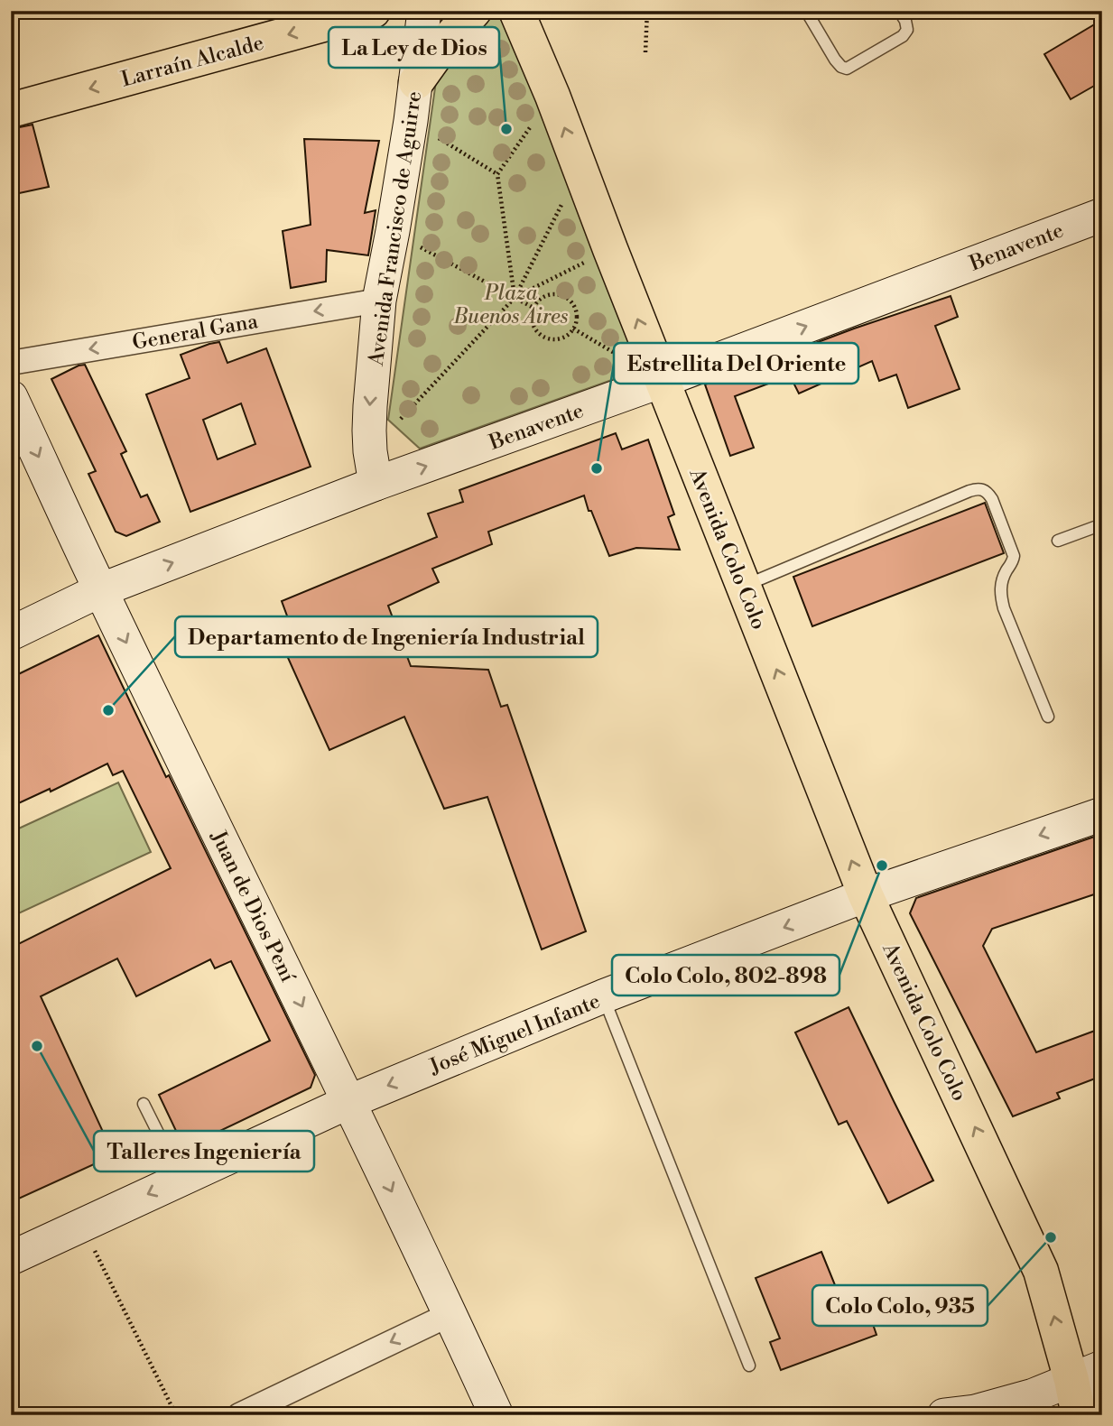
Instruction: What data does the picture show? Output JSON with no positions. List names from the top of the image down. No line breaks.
{"streets":{"main road":["Larraín Alcalde","Avenida Colo Colo"],"street":["Avenida Francisco de Aguirre","Benavente","General Gana","Juan de Dios Pení","José Miguel Infante"]},"crossings":[["Avenida Francisco de Aguirre","Benavente"],["Avenida Francisco de Aguirre","General Gana"],["Benavente","Avenida Colo Colo"],["Benavente","Juan de Dios Pení"],["Avenida Colo Colo","José Miguel Infante"],["Juan de Dios Pení","José Miguel Infante"]],"one_way":["Larraín Alcalde","Benavente","General Gana","Avenida Colo Colo","Juan de Dios Pení","José Miguel Infante"],"parks":["Plaza Buenos Aires"],"places":["La Ley de Dios","Estrellita Del Oriente","Departamento de Ingeniería Industrial","Colo Colo, 802-898","Talleres Ingeniería","Colo Colo, 935"]}
